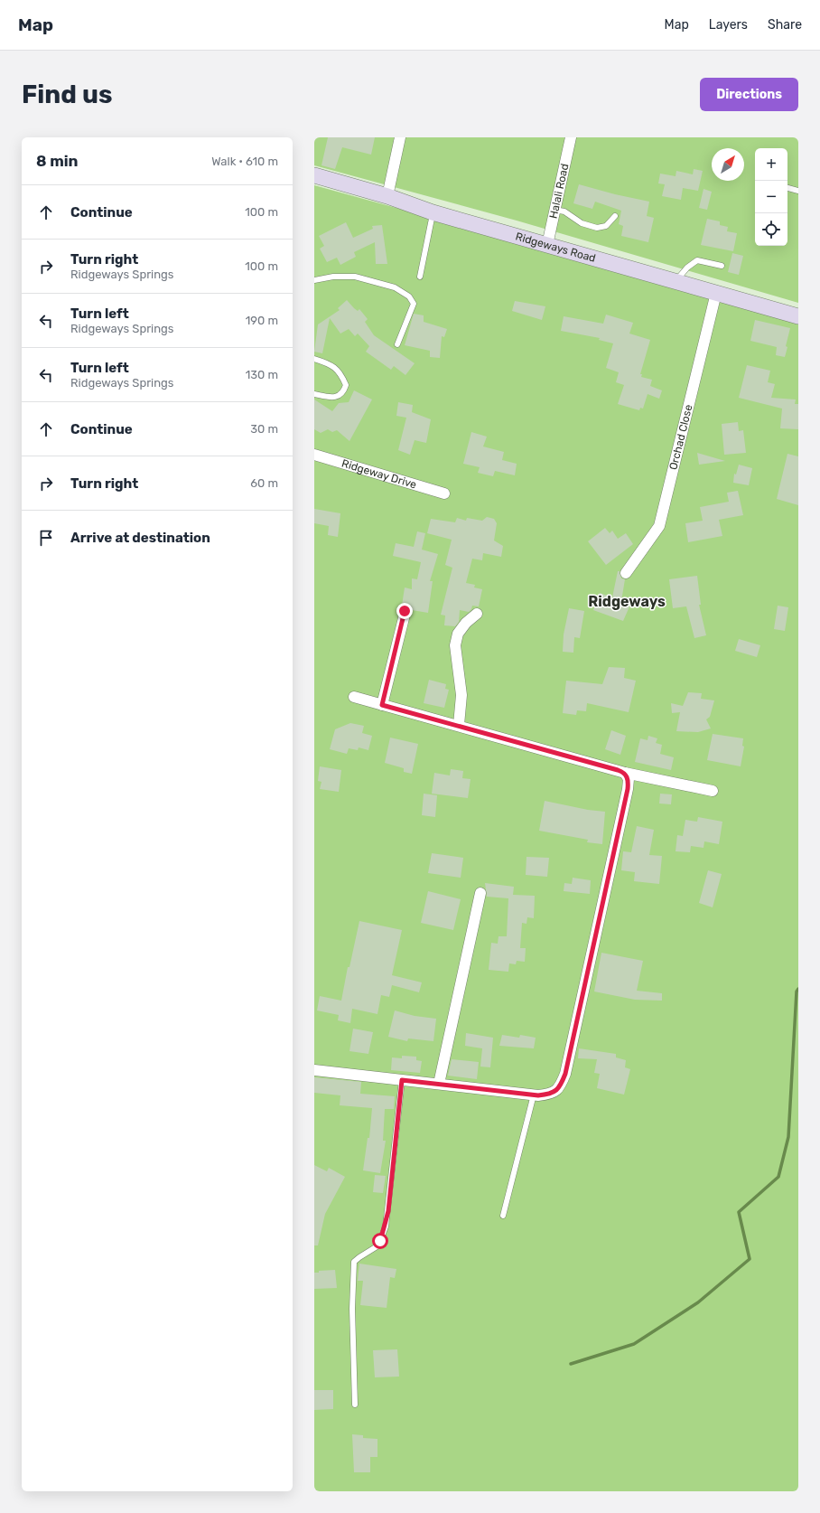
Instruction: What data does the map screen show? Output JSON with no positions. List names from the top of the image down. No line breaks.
{"streets":{"street":["Halali Road","Ridgeways Road","Orchad Close","Ridgeway Drive"]},"crossings":[["Halali Road","Ridgeways Road"],["Ridgeways Road","Orchad Close"]],"districts":["Ridgeways"],"north":"top right","page":{"header":"Map","nav":["Map","Layers","Share"],"buttons":"Directions","title":"Find us","heading":["8 min","Walk · 610 m"],"map_buttons":["+","−"],"list":[["Continue","100 m"],["Turn right","Ridgeways Springs","100 m"],["Turn left","Ridgeways Springs","190 m"],["Turn left","Ridgeways Springs","130 m"],["Continue","30 m"],["Turn right","60 m"],"Arrive at destination"]}}
